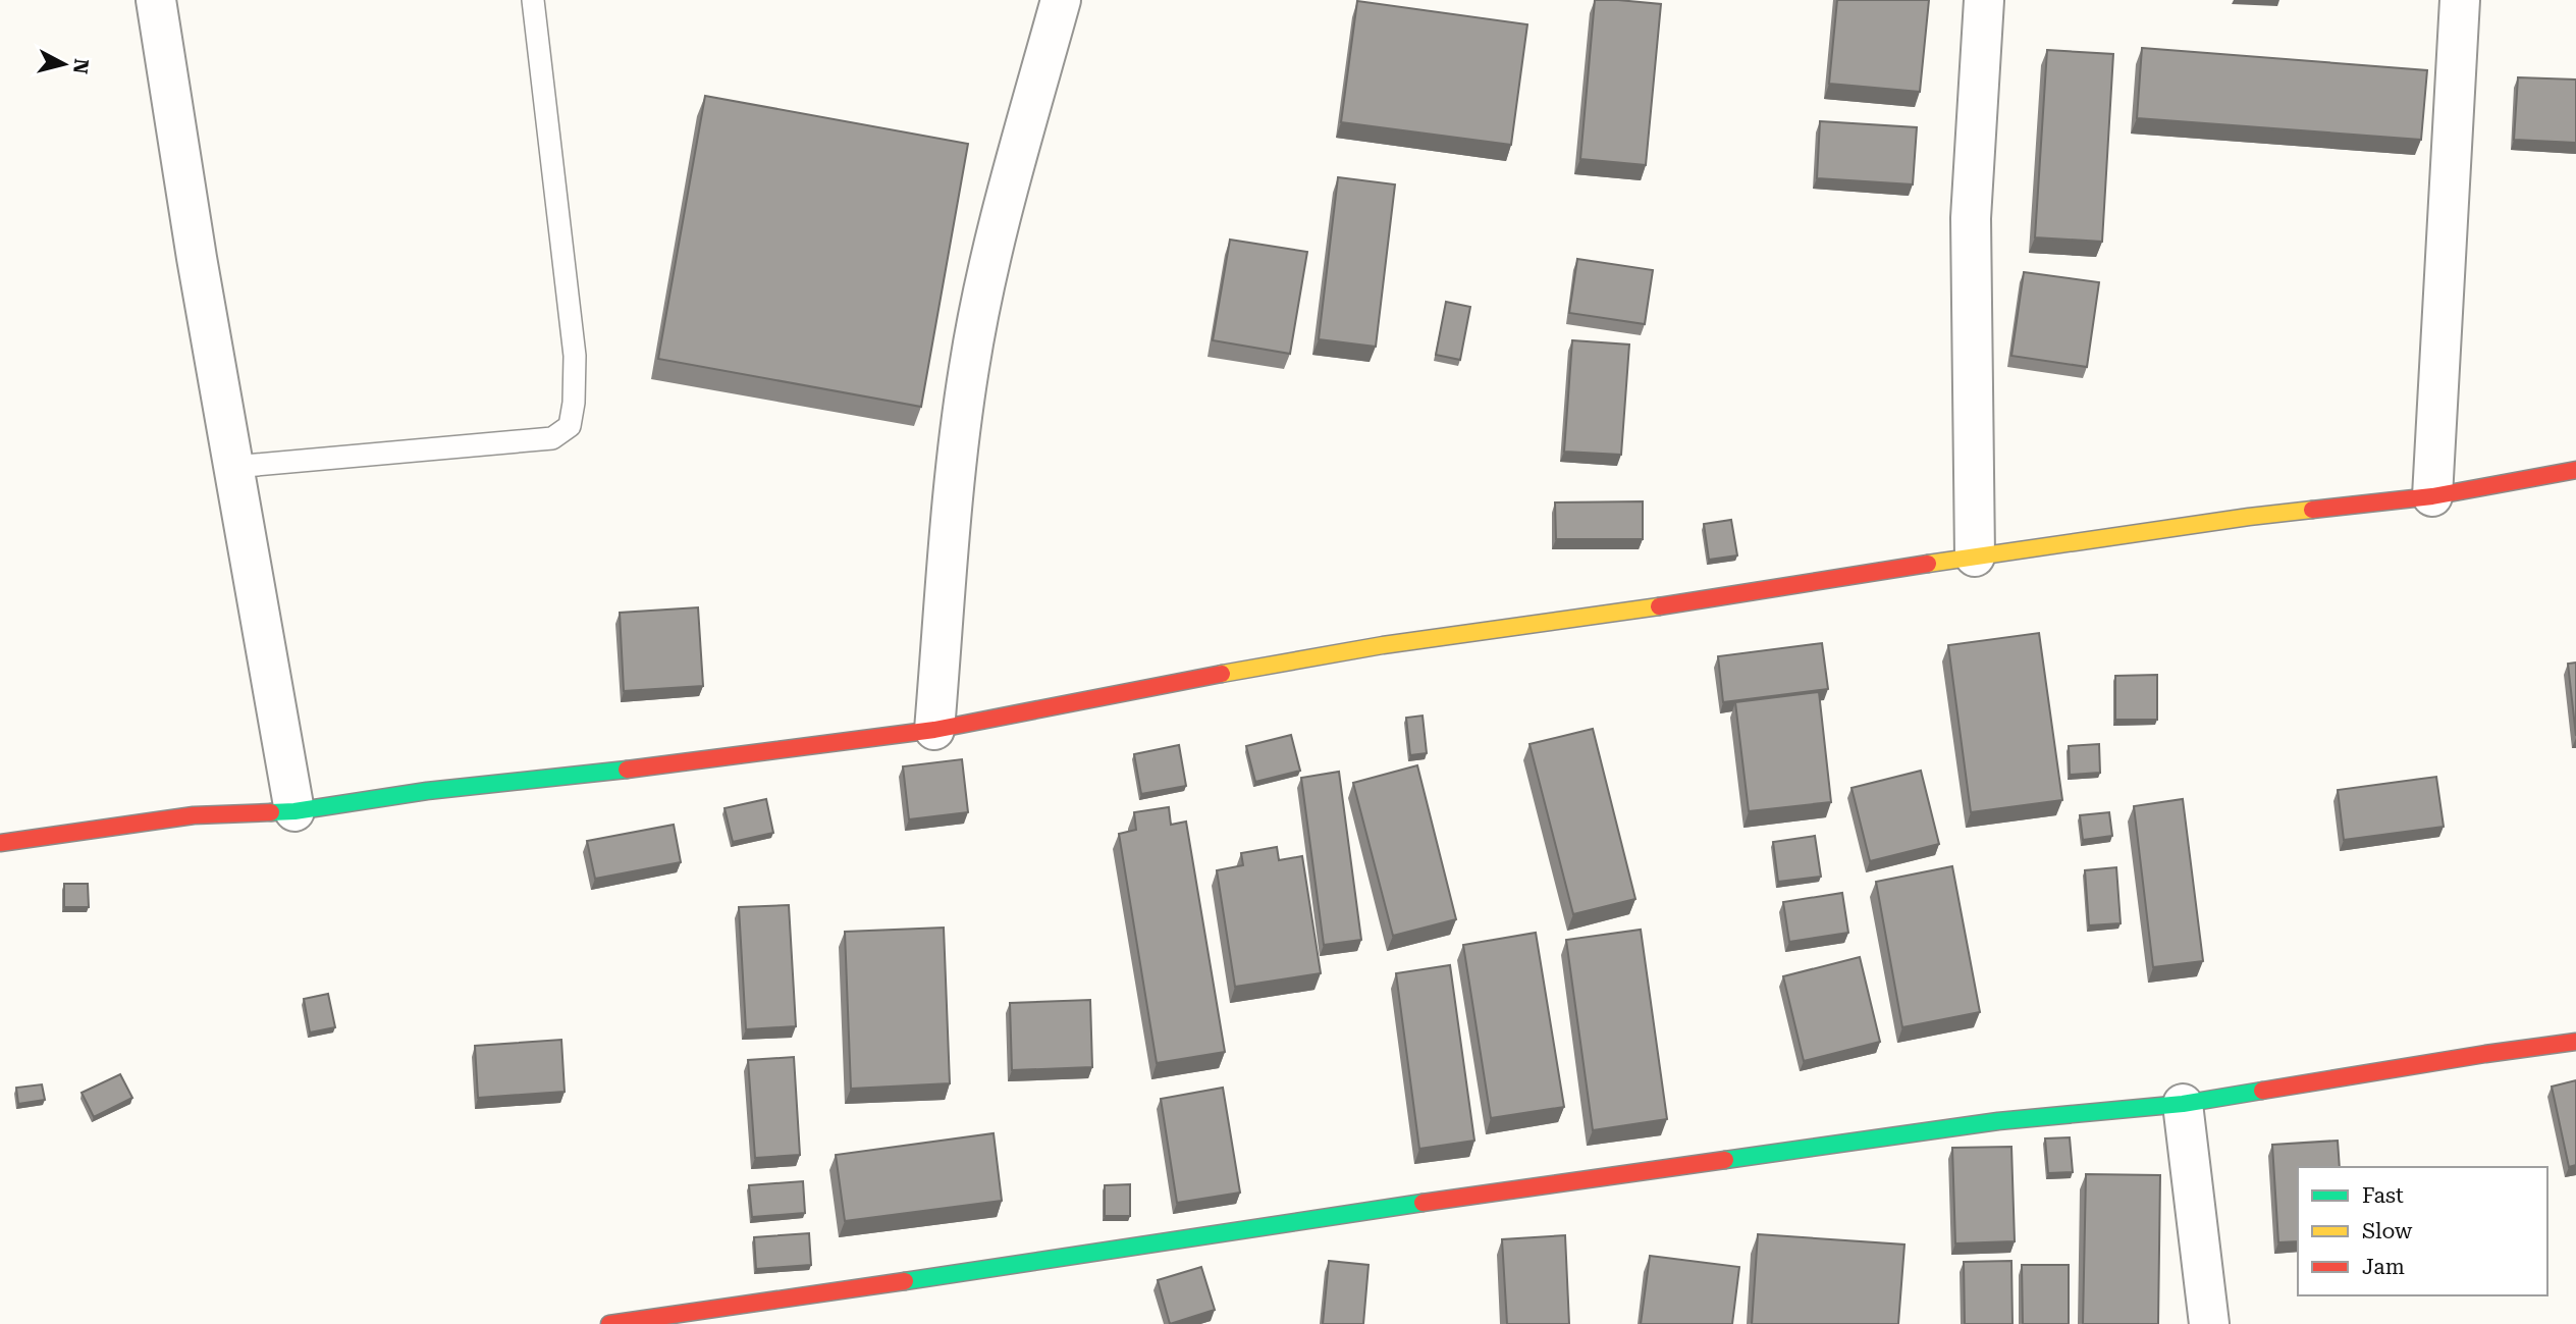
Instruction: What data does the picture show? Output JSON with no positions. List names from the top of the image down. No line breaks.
{"legend":["Fast","Slow","Jam"],"north":"right"}
